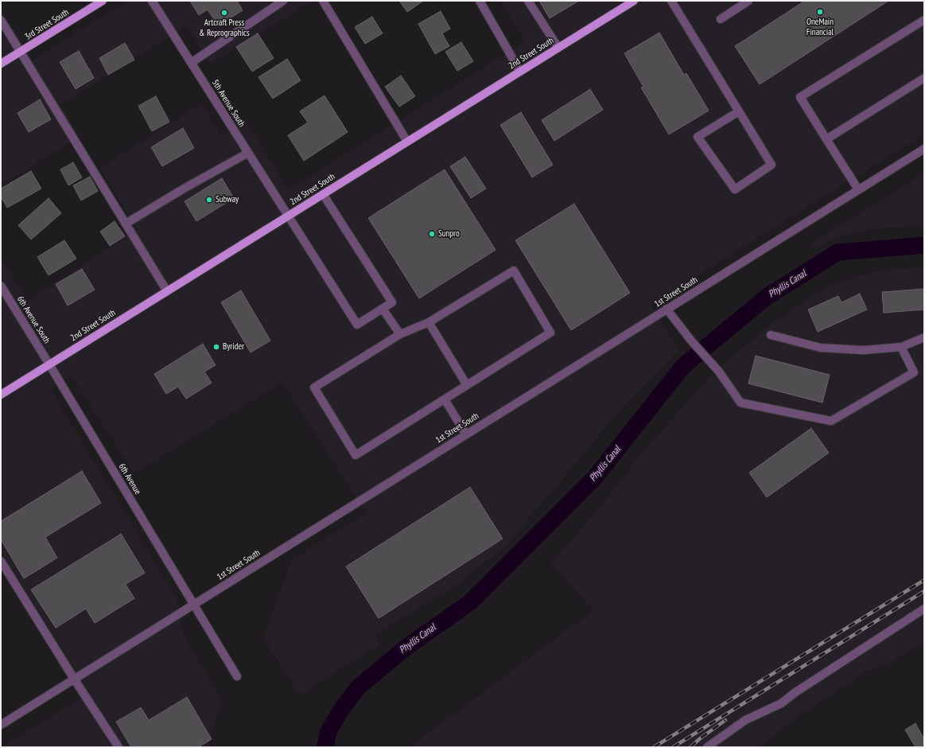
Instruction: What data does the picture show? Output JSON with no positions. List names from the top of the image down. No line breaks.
{"streets":{"main road":["3rd Street South","2nd Street South"],"street":["5th Avenue South","1st Street South","6th Avenue South","6th Avenue"]},"crossings":[["2nd Street South","5th Avenue South"],["2nd Street South","6th Avenue South"],["2nd Street South","6th Avenue"],["1st Street South","6th Avenue"],["6th Avenue South","6th Avenue"]],"water":["Phyllis Canal"],"places":["OneMain Financial","Artcraft Press & Reprographics","Subway","Sunpro","Byrider"]}
